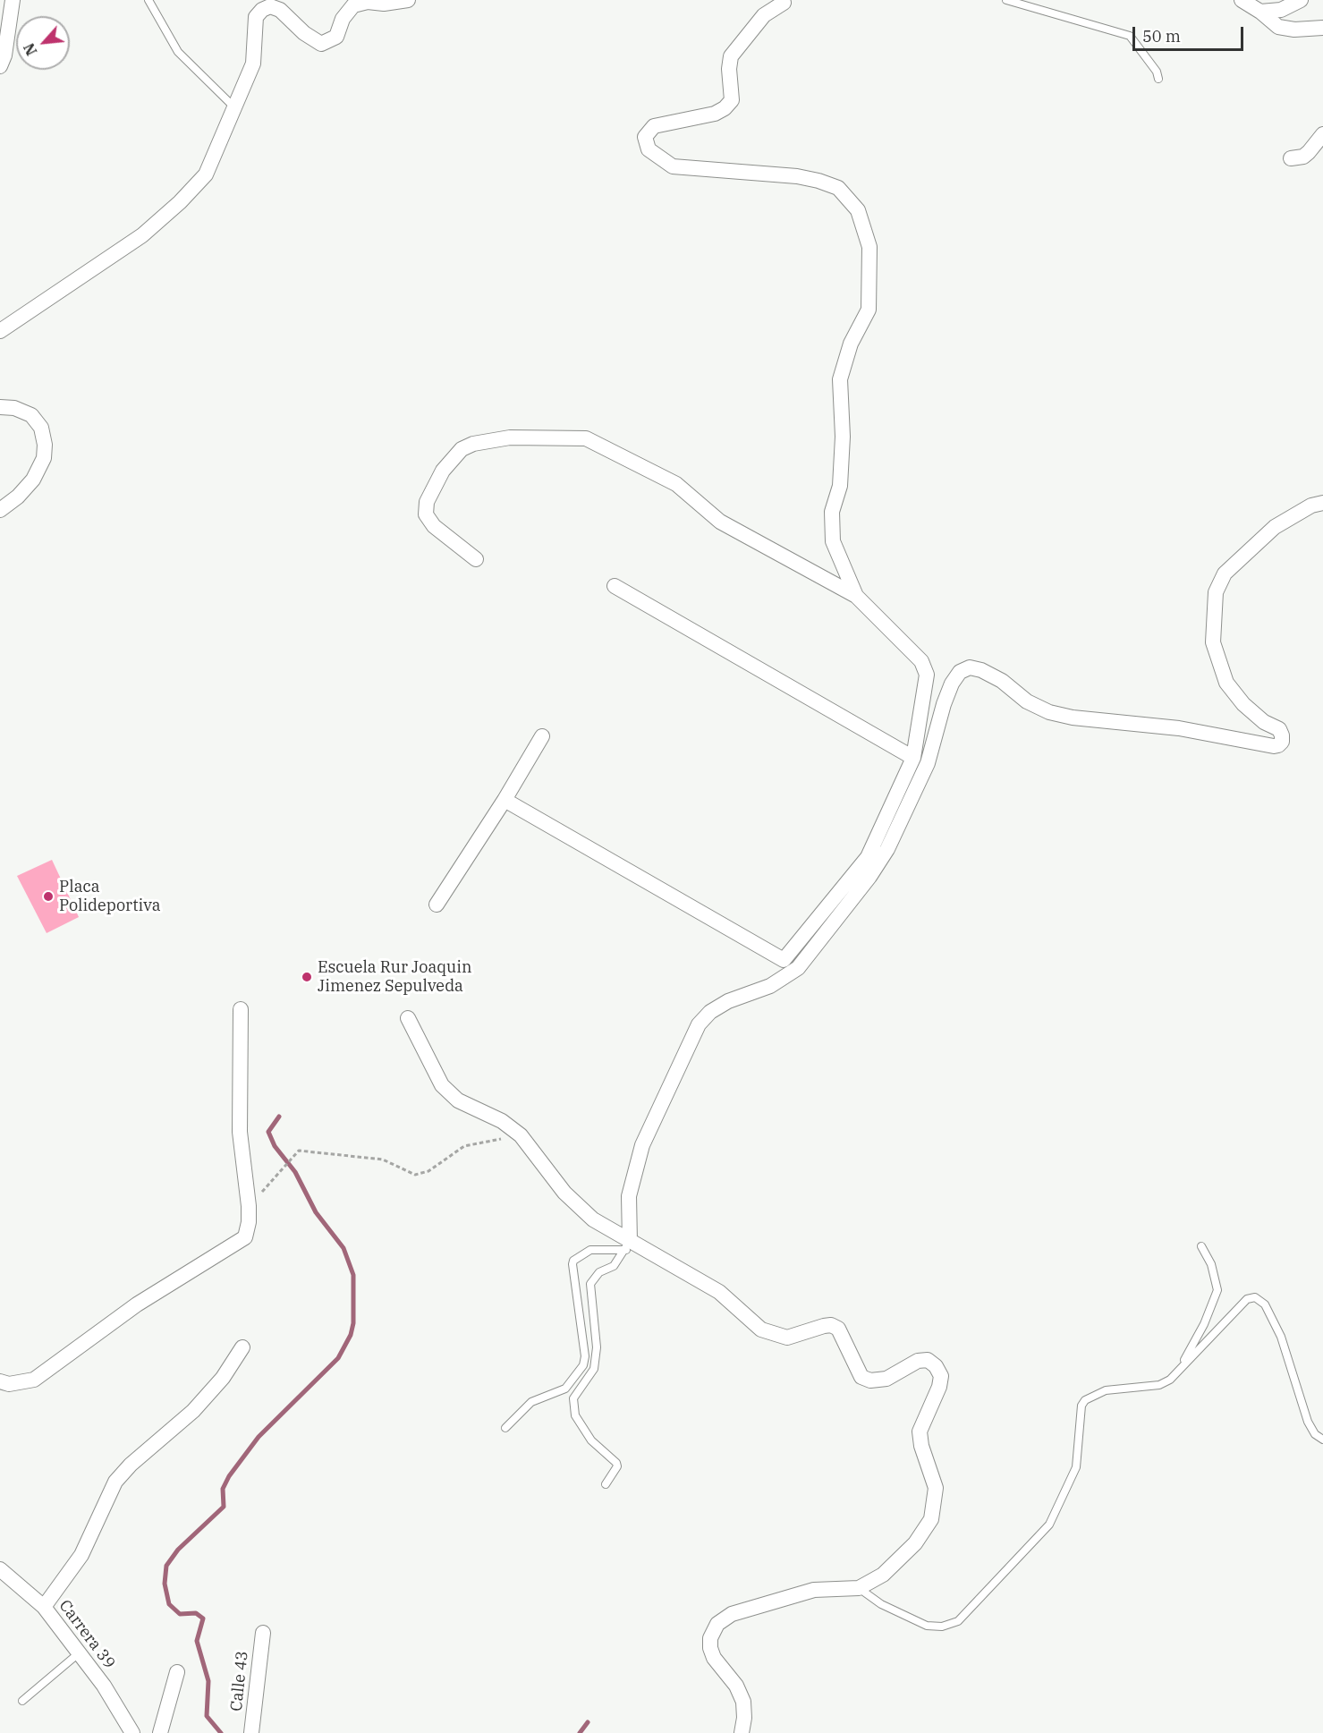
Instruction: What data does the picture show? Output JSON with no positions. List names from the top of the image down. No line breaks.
{"streets":{"street":["Carrera 39","Calle 43"]},"places":["Placa Polideportiva","Escuela Rur Joaquin Jimenez Sepulveda"],"scale_bar":"50 m","north":"bottom left"}
